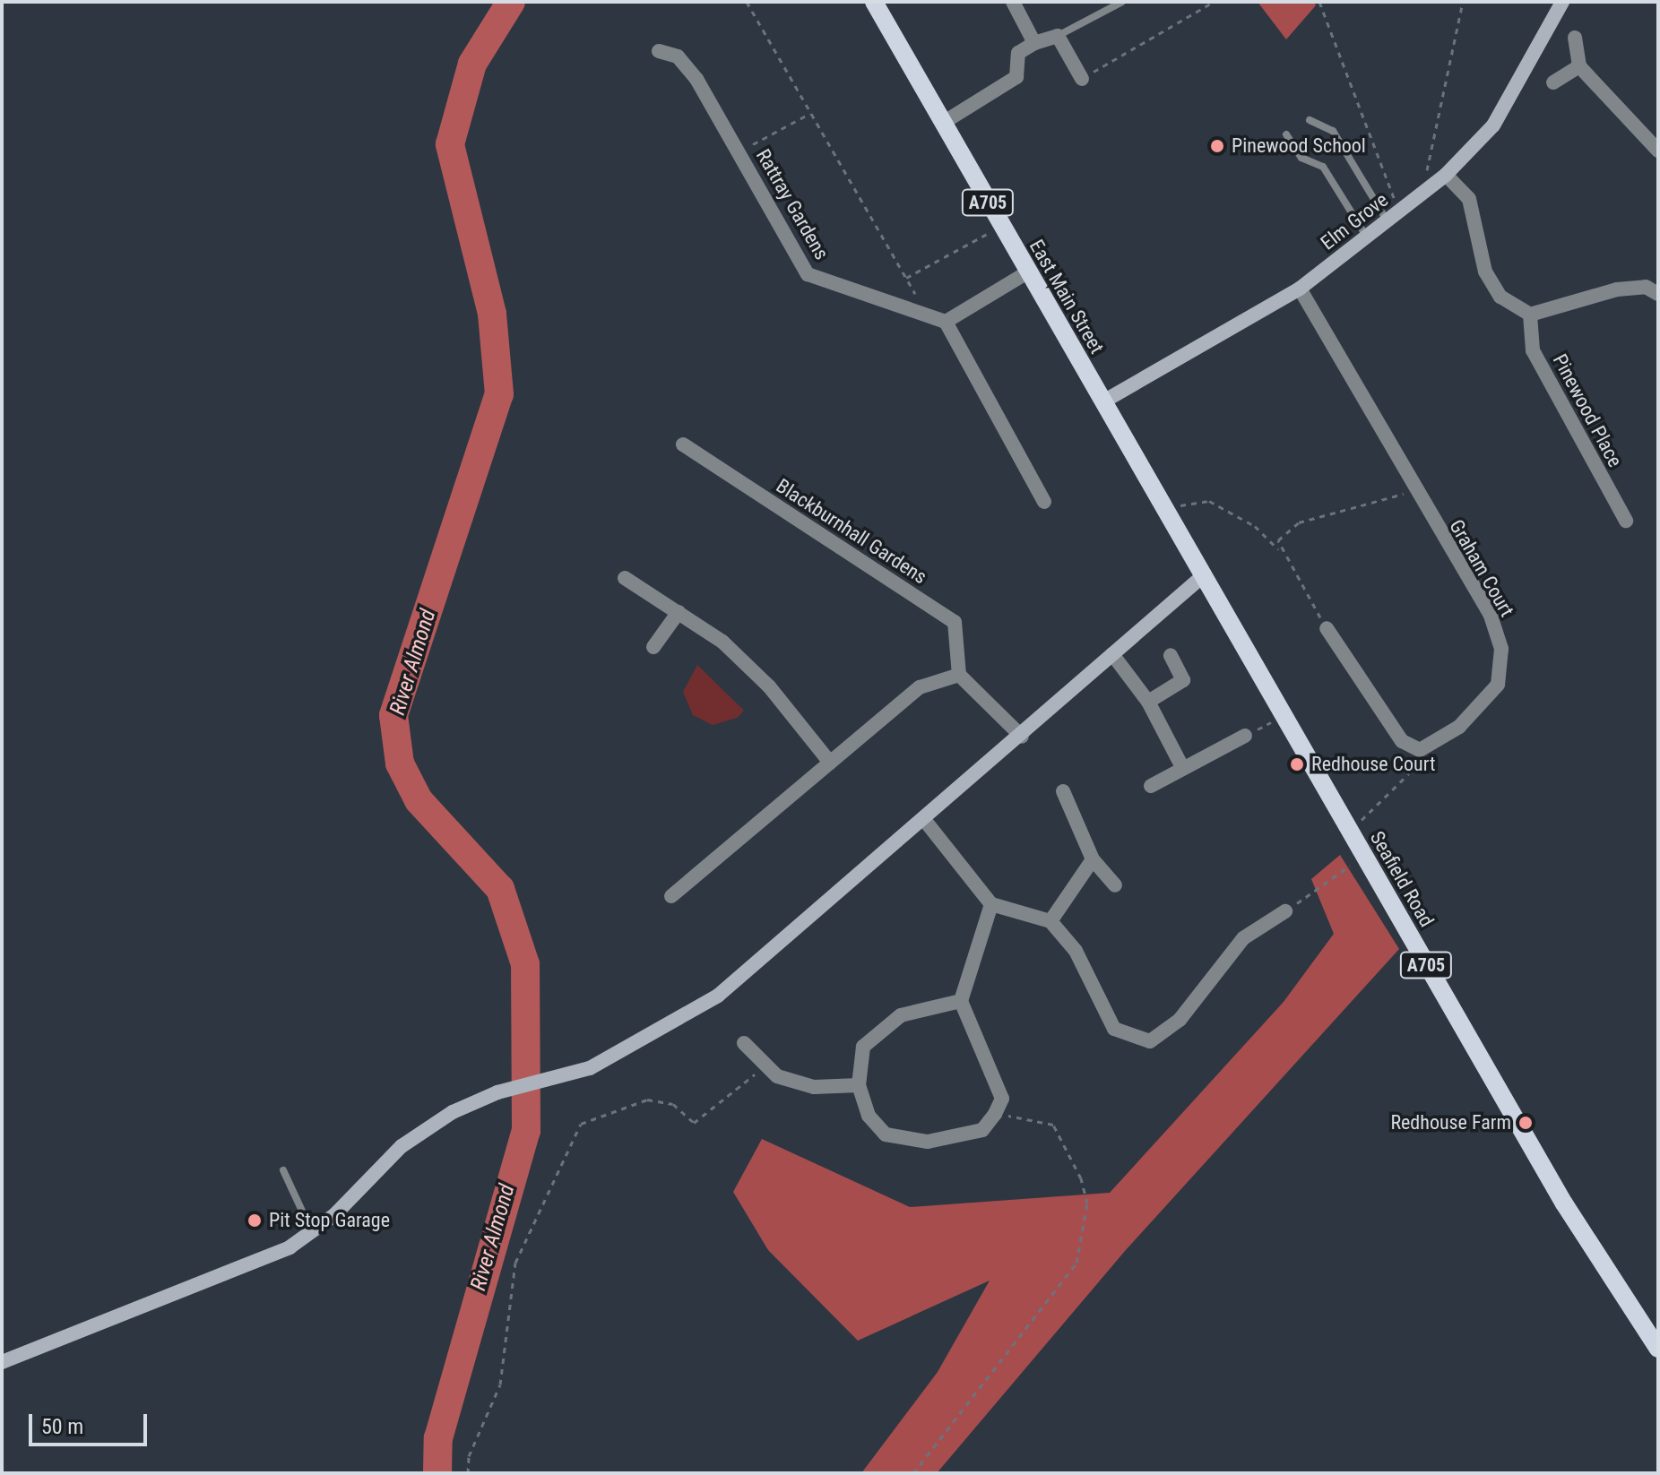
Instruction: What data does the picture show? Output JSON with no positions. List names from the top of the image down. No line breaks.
{"streets":{"main road":["A705","East Main Street","Seafield Road"],"street":["Rattray Gardens","Elm Grove","Pinewood Place","Blackburnhall Gardens","Graham Court"]},"crossings":[["Elm Grove","East Main Street"],["Elm Grove","Graham Court"],["East Main Street","Seafield Road"]],"water":["River Almond"],"places":["Pinewood School","Redhouse Court","Redhouse Farm","Pit Stop Garage"],"scale_bar":"50 m"}
